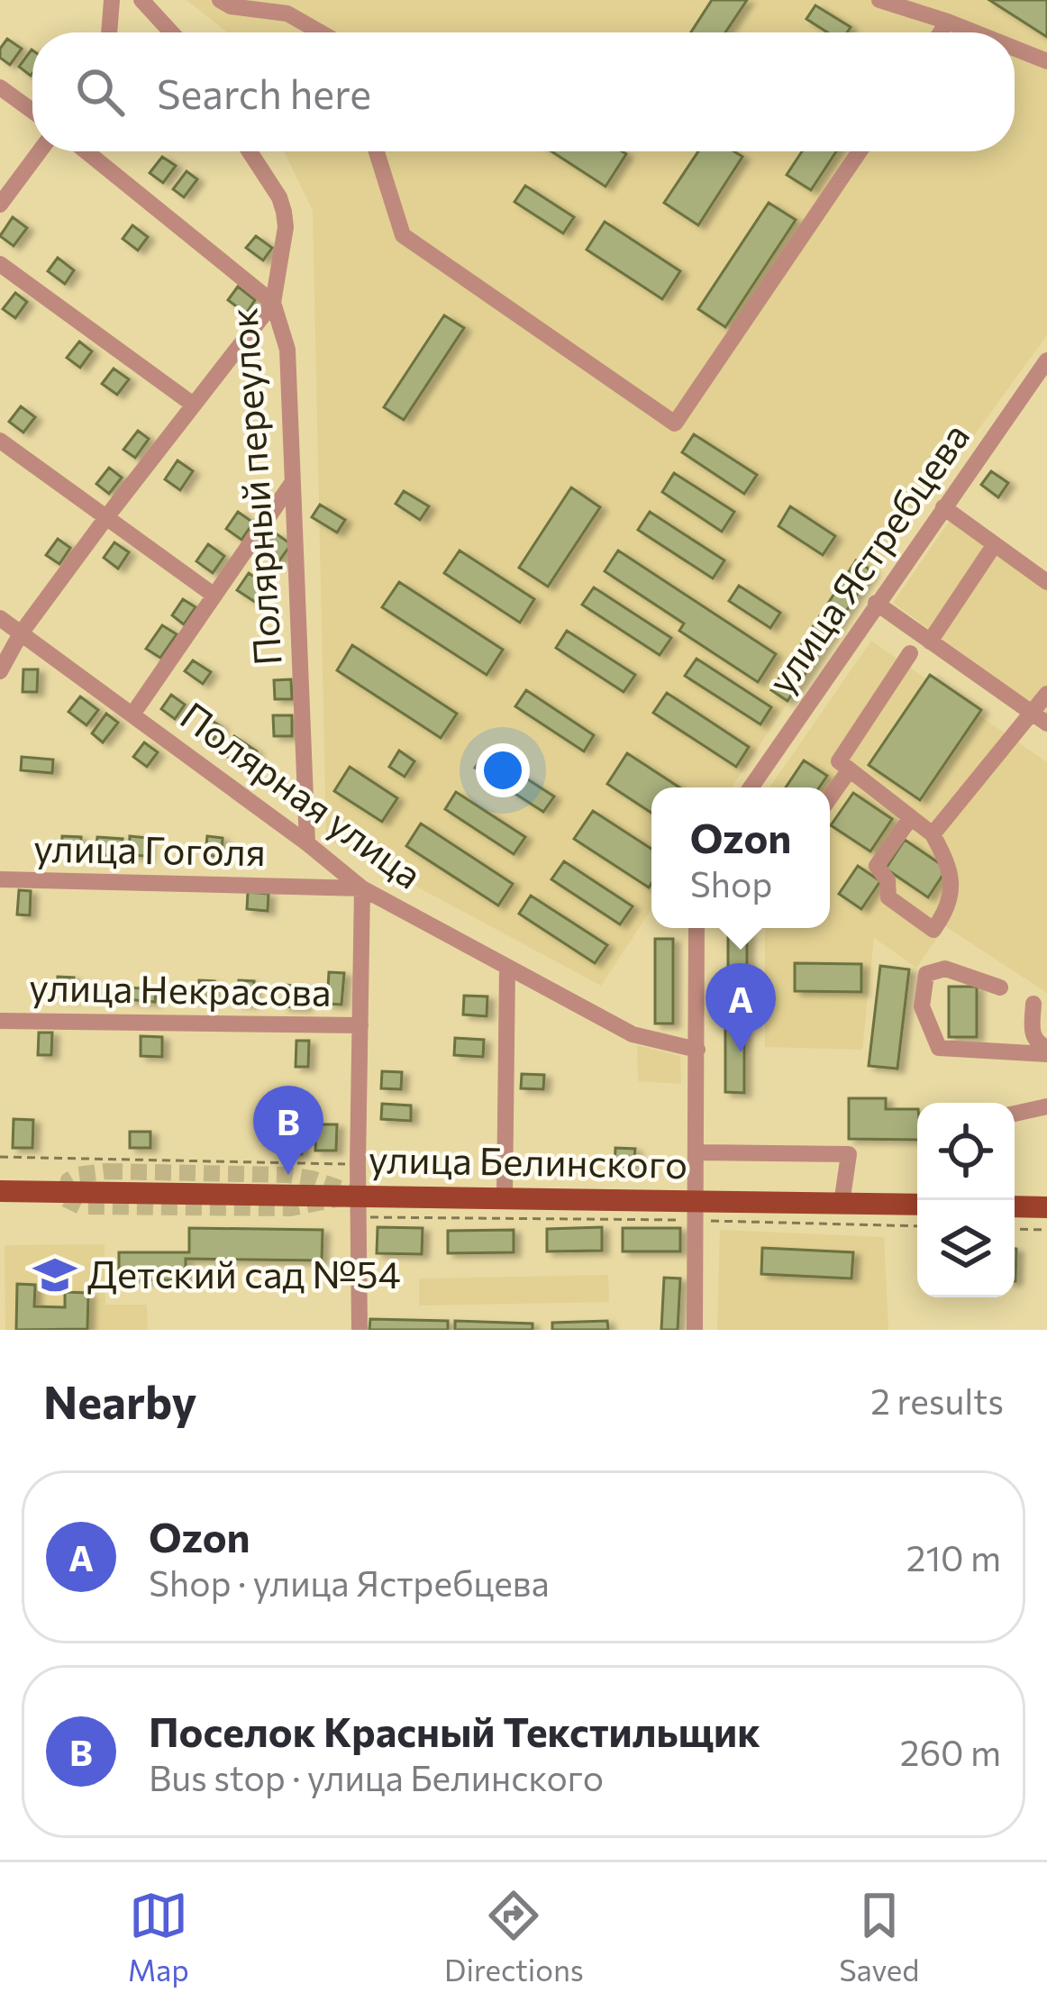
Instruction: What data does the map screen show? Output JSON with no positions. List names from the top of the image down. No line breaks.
{"streets":{"main road":["улица Белинского"],"street":["Полярный переулок","улица Ястребцева","Полярная улица","улица Гоголя","улица Некрасова"]},"crossings":[["Полярный переулок","Полярная улица"],["Полярная улица","улица Гоголя"]],"places":{"school or university":["Детский сад №54"]},"page":{"search":"Search here","popup":["Ozon","Shop"],"pins":["A","B"],"heading":["Nearby","2 results"],"list":[{"mark":"A","name":"Ozon","note":"Shop · улица Ястребцева","value":"210 m"},{"mark":"B","name":"Поселок Красный Текстильщик","note":"Bus stop · улица Белинского","value":"260 m"}],"nav":["Map","Directions","Saved"]}}
